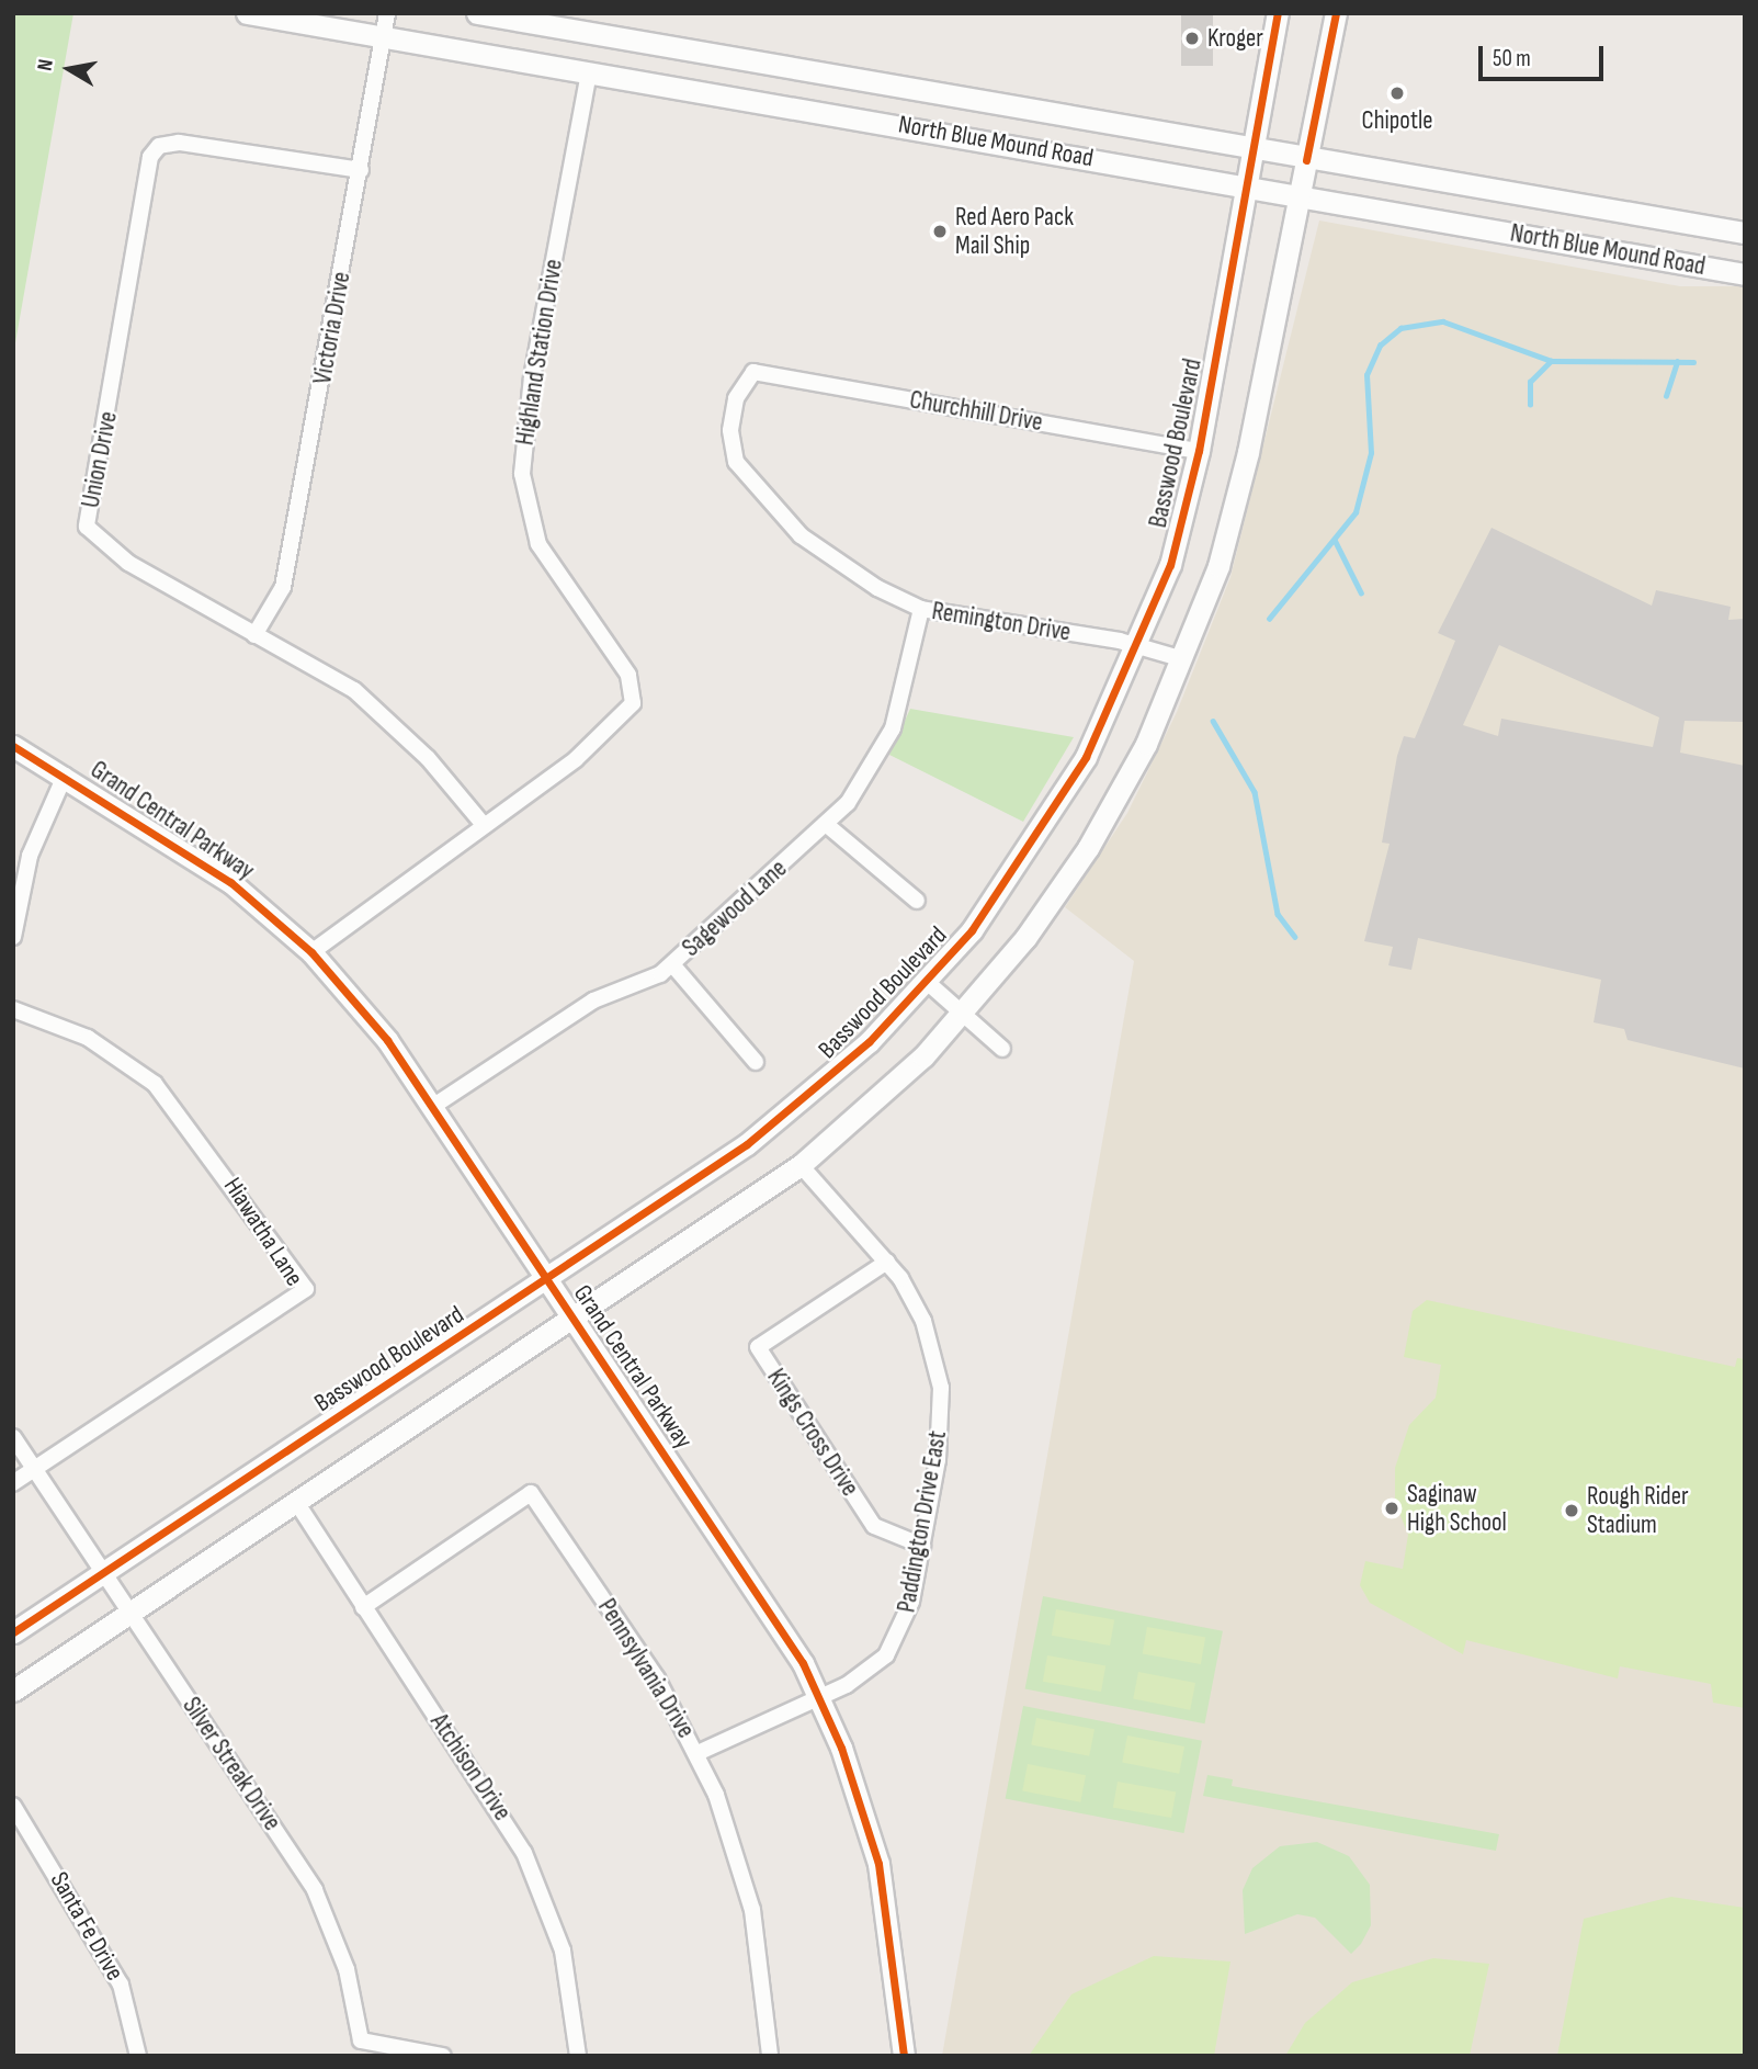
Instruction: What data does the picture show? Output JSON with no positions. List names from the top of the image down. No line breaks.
{"streets":{"main road":["North Blue Mound Road","Basswood Boulevard","Grand Central Parkway"],"street":["Victoria Drive","Highland Station Drive","Churchhill Drive","Union Drive","Remington Drive","Sagewood Lane","Hiawatha Lane","Kings Cross Drive","Paddington Drive East","Pennsylvania Drive","Silver Streak Drive","Atchison Drive","Santa Fe Drive"]},"crossings":[["North Blue Mound Road","Victoria Drive"],["North Blue Mound Road","Highland Station Drive"],["North Blue Mound Road","Basswood Boulevard"],["Victoria Drive","Union Drive"],["Highland Station Drive","Union Drive"],["Highland Station Drive","Grand Central Parkway"],["Churchhill Drive","Basswood Boulevard"],["Churchhill Drive","Remington Drive"],["Basswood Boulevard","Remington Drive"],["Basswood Boulevard","Grand Central Parkway"],["Basswood Boulevard","Silver Streak Drive"],["Remington Drive","Sagewood Lane"],["Grand Central Parkway","Sagewood Lane"],["Grand Central Parkway","Paddington Drive East"],["Hiawatha Lane","Silver Streak Drive"],["Kings Cross Drive","Paddington Drive East"],["Paddington Drive East","Pennsylvania Drive"],["Pennsylvania Drive","Atchison Drive"]],"places":["Kroger","Chipotle","Red Aero Pack Mail Ship","Saginaw High School","Rough Rider Stadium"],"scale_bar":"50 m","north":"left"}
